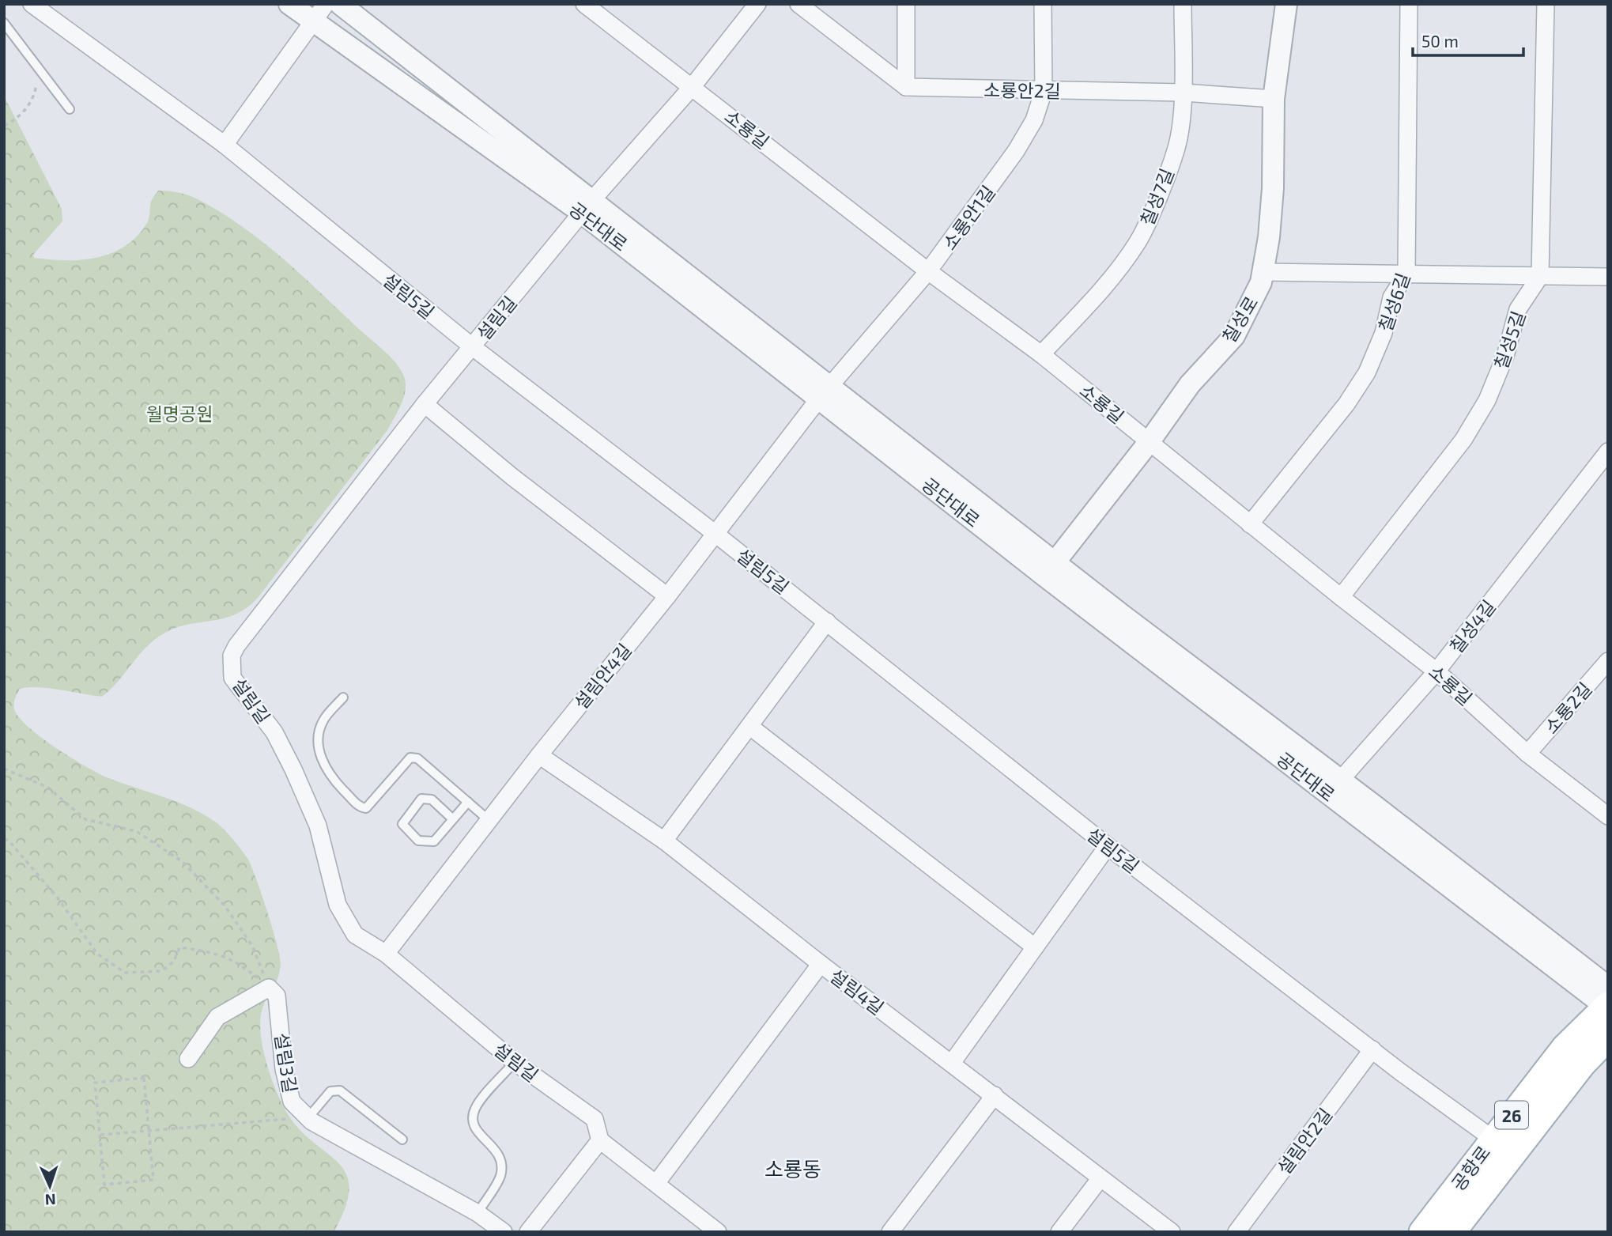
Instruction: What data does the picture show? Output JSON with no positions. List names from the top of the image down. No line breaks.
{"streets":{"main road":["26","공항로"],"street":["소룡안2길","소룡길","칠성7길","소룡안1길","공단대로","설림5길","칠성6길","설림길","칠성로","칠성5길","칠성4길","설림안4길","소룡2길","설림4길","설림3길","설림안2길"]},"crossings":[["소룡안2길","칠성7길"],["소룡안2길","소룡안1길"],["소룡안2길","칠성로"],["소룡길","칠성7길"],["소룡길","소룡안1길"],["소룡길","칠성6길"],["소룡길","설림길"],["소룡길","칠성로"],["소룡길","칠성5길"],["소룡길","칠성4길"],["소룡길","소룡2길"],["소룡안1길","공단대로"],["소룡안1길","설림안4길"],["공단대로","설림길"],["공단대로","칠성로"],["공단대로","칠성4길"],["공단대로","설림안4길"],["공단대로","공항로"],["설림5길","설림길"],["설림5길","설림안4길"],["설림5길","설림안2길"],["설림5길","공항로"],["설림길","설림안4길"],["설림안4길","설림4길"]],"districts":["소룡동"],"parks":["월명공원"],"scale_bar":"50 m","north":"bottom"}
